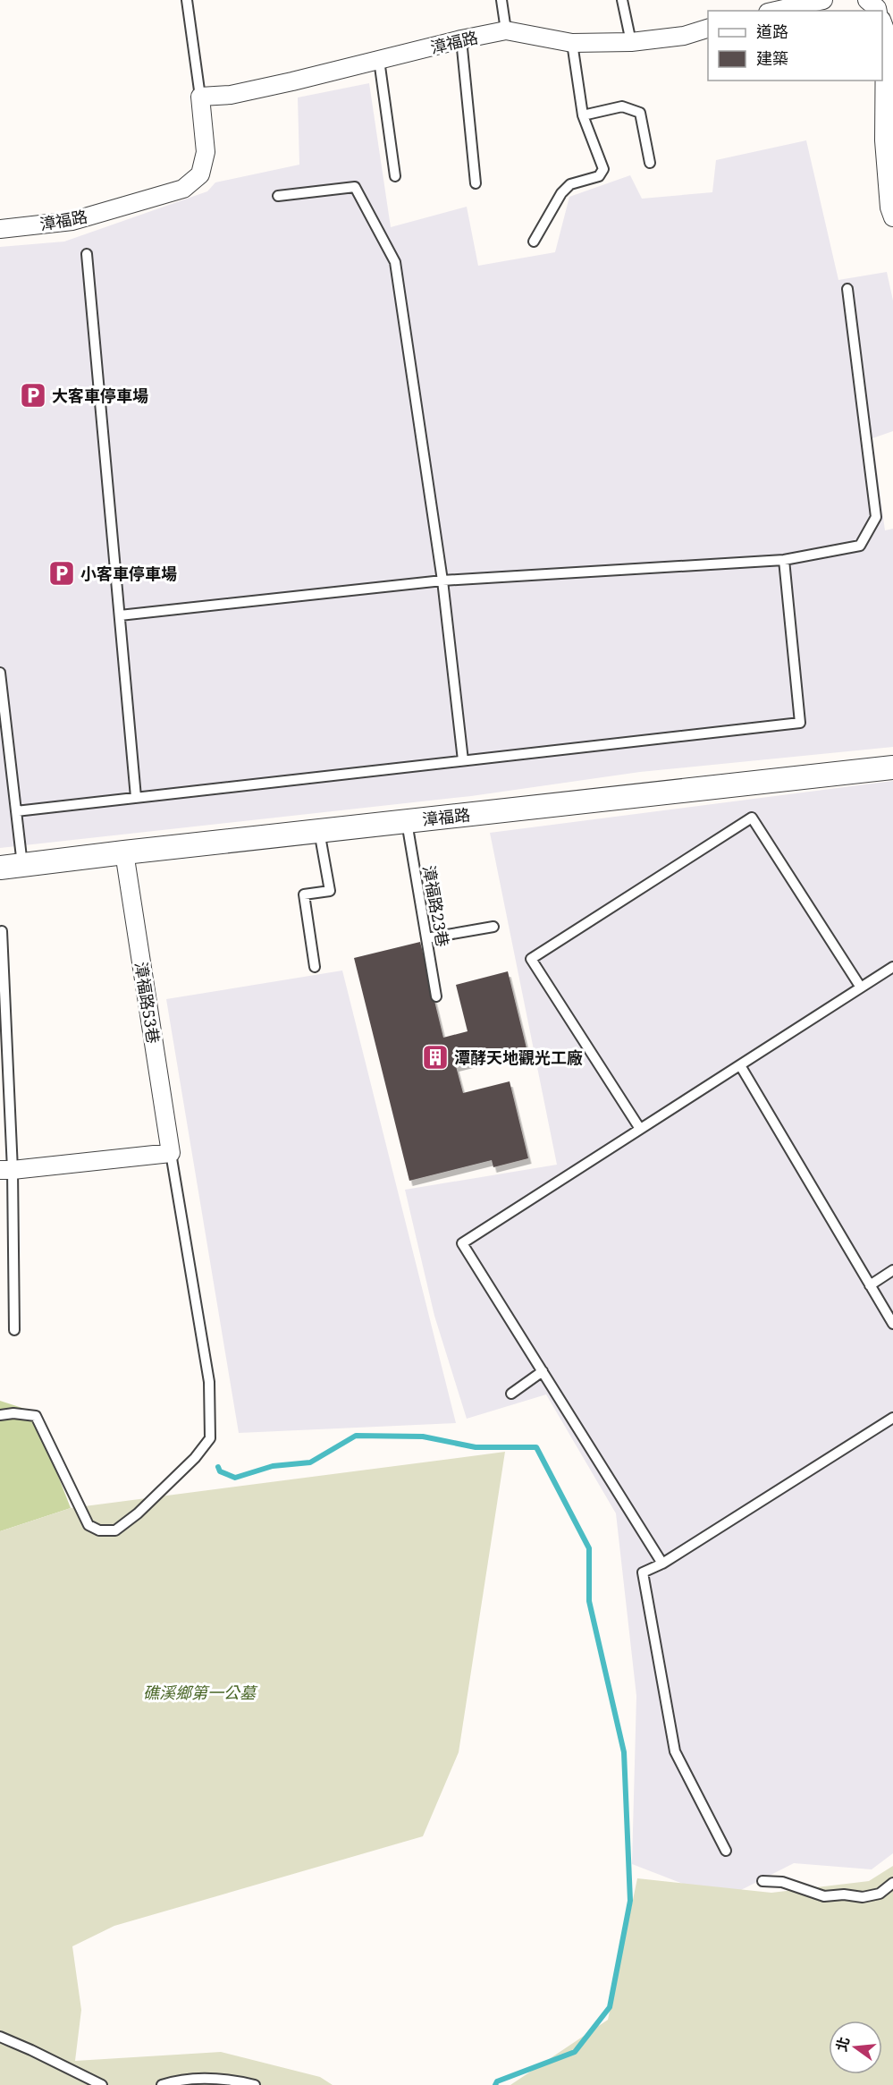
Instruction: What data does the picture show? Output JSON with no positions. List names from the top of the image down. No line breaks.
{"streets":{"street":["漳福路","漳福路53巷"],"lane":["漳福路23巷"]},"crossings":[["漳福路","漳福路23巷"],["漳福路","漳福路53巷"]],"parks":["礁溪鄉第一公墓"],"places":{"parking":["大客車停車場","小客車停車場"],"building":["潭酵天地觀光工廠"]},"legend":["道路","建築"],"north":"left"}
